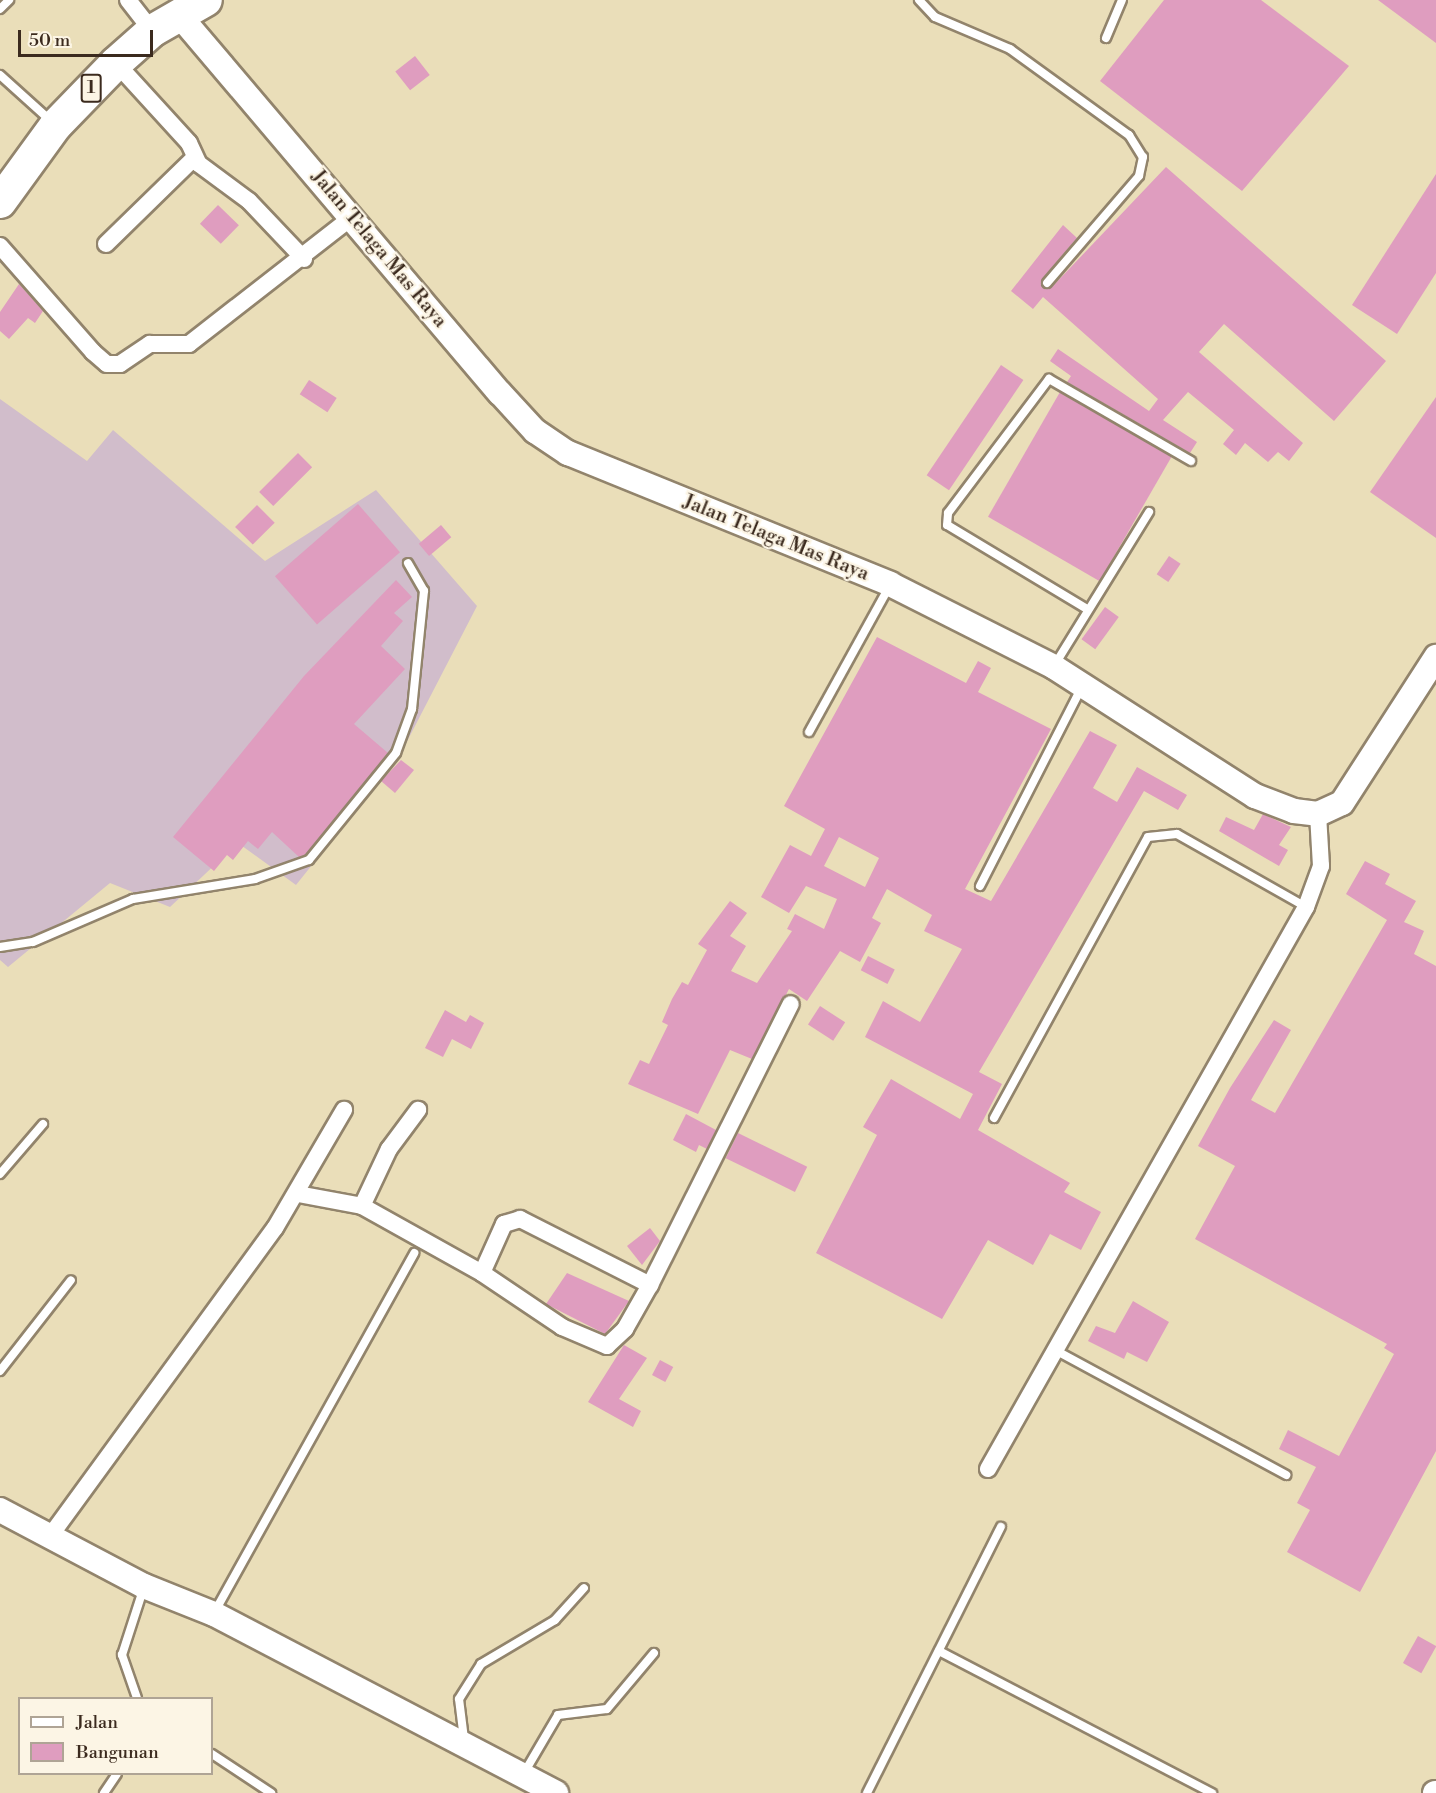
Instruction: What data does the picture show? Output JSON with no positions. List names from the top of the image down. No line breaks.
{"streets":{"highway":["1"],"main road":["Jalan Telaga Mas Raya"]},"crossings":[["1","Jalan Telaga Mas Raya"]],"legend":["Jalan","Bangunan"],"scale_bar":"50 m"}
